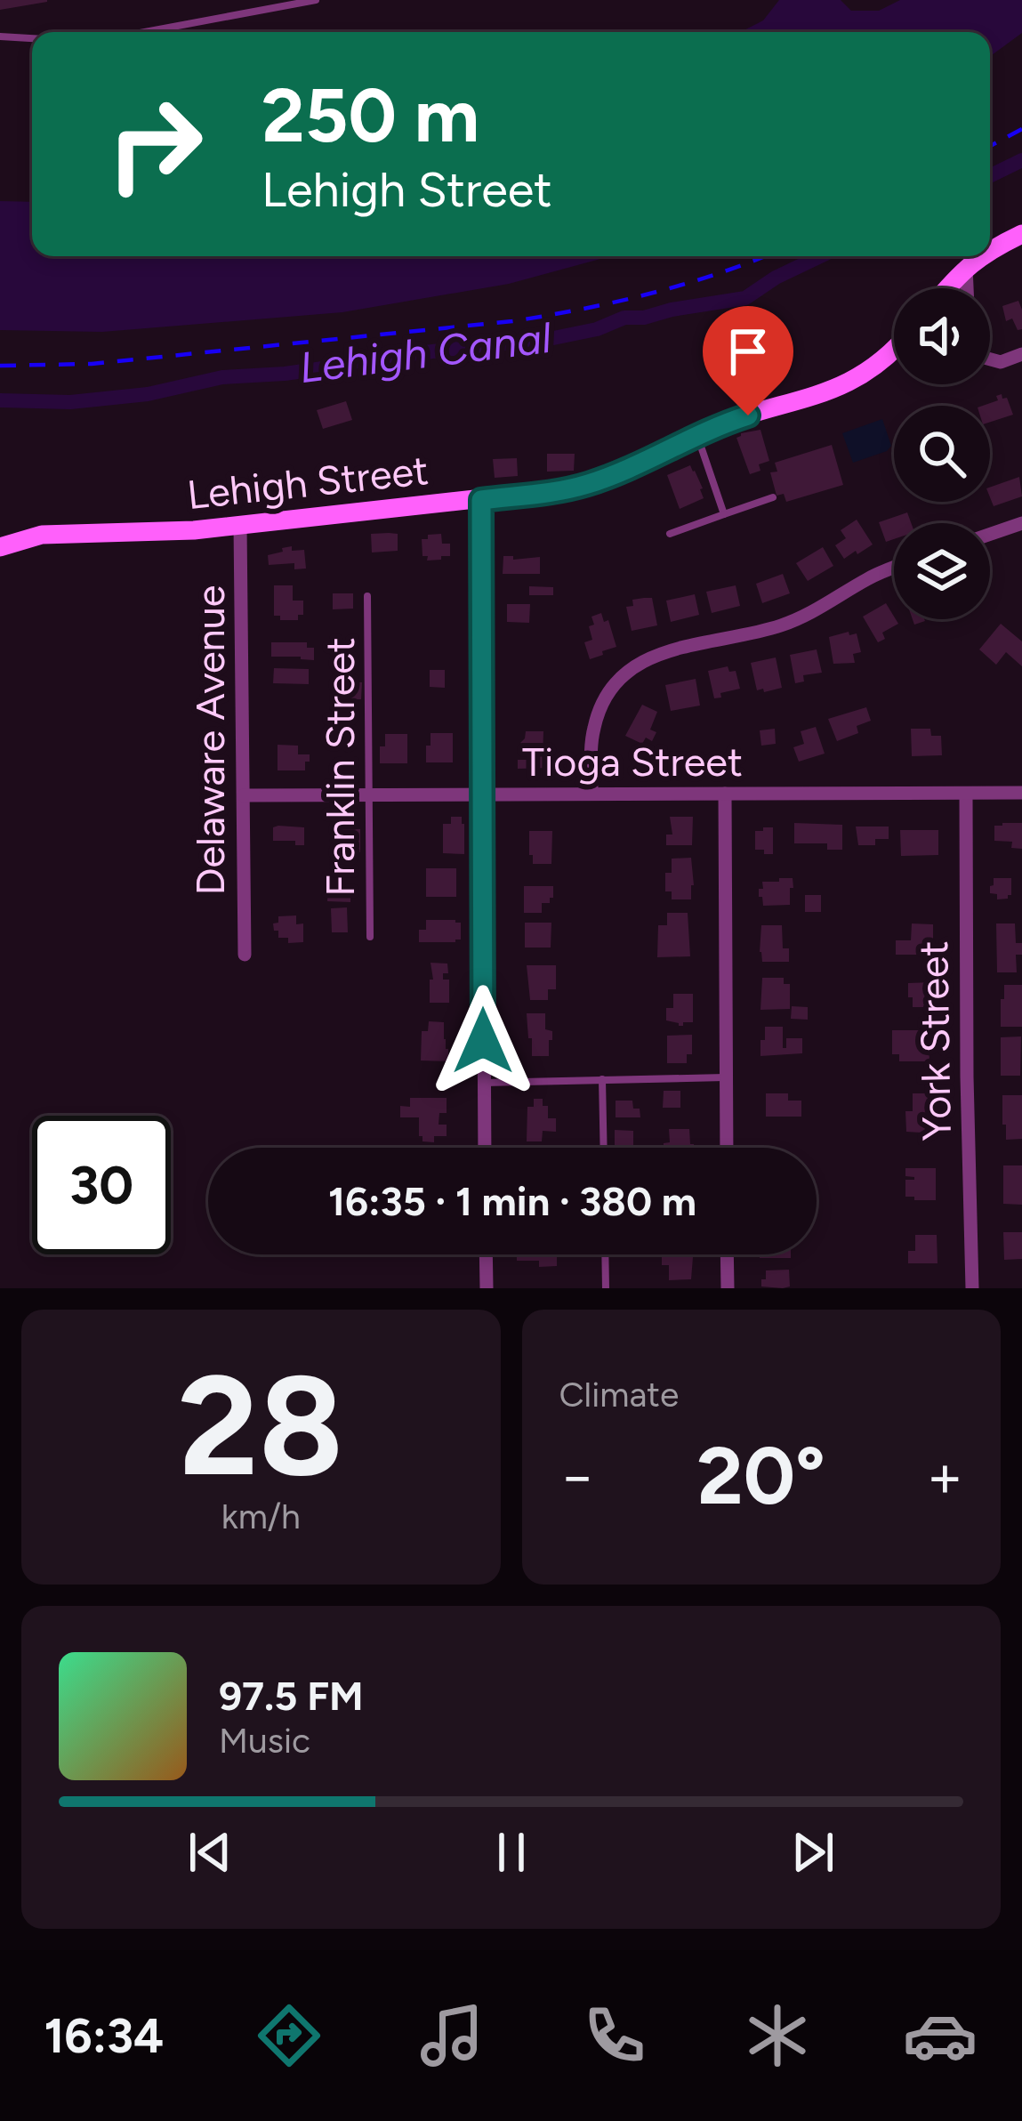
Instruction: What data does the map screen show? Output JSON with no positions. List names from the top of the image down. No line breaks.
{"streets":{"street":["Lehigh Street","Delaware Avenue","Tioga Street","York Street"],"lane":["Franklin Street"]},"crossings":[["Lehigh Street","Delaware Avenue"],["Delaware Avenue","Tioga Street"],["Tioga Street","Franklin Street"],["Tioga Street","York Street"]],"water":["Lehigh Canal"],"page":{"turn":["250 m","Lehigh Street"],"limit":"30","trip":"16:35 · 1 min · 380 m","tile":[["28","km/h"],"Climate"],"heat":["−","20°","+"],"song":["97.5 FM","Music"],"tabs":"16:34"}}
